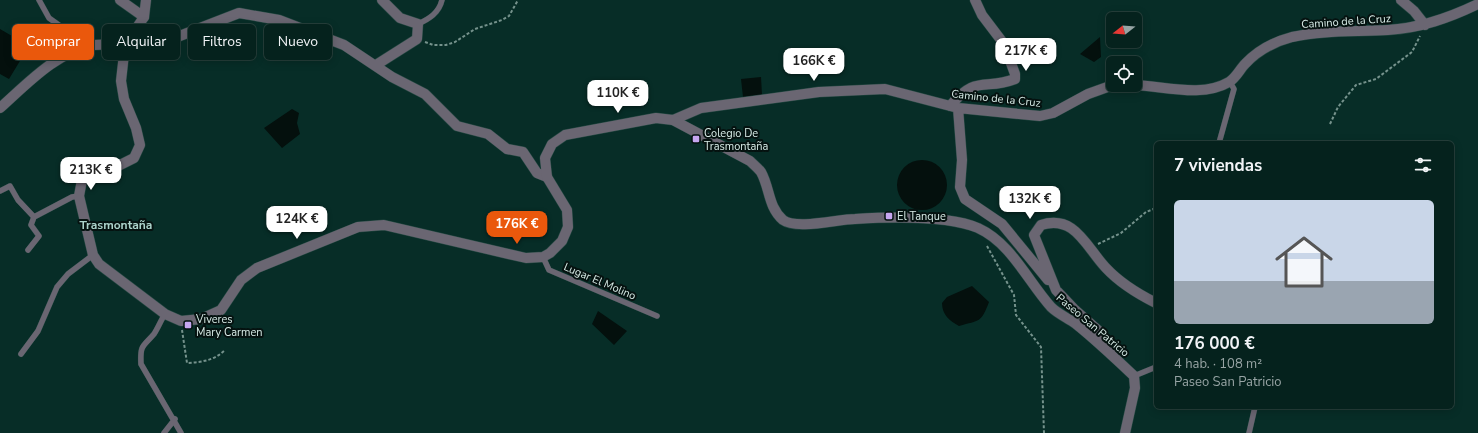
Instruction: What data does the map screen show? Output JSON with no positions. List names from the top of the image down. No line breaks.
{"streets":{"street":["Camino de la Cruz","Paseo San Patricio"],"lane":["Lugar El Molino"]},"crossings":[["Camino de la Cruz","Paseo San Patricio"]],"districts":["Trasmontaña"],"places":{"transit":["Colegio De Trasmontaña","El Tanque","Viveres Mary Carmen"]},"north":"left","page":{"chip":["Comprar","Alquilar","Filtros","Nuevo"],"price":["217K €","166K €","110K €","213K €","132K €","124K €","176K €"],"heading":"7 viviendas","list":[{"name":"176 000 €","note":"4 hab. · 108 m² · Paseo San Patricio"}]}}
